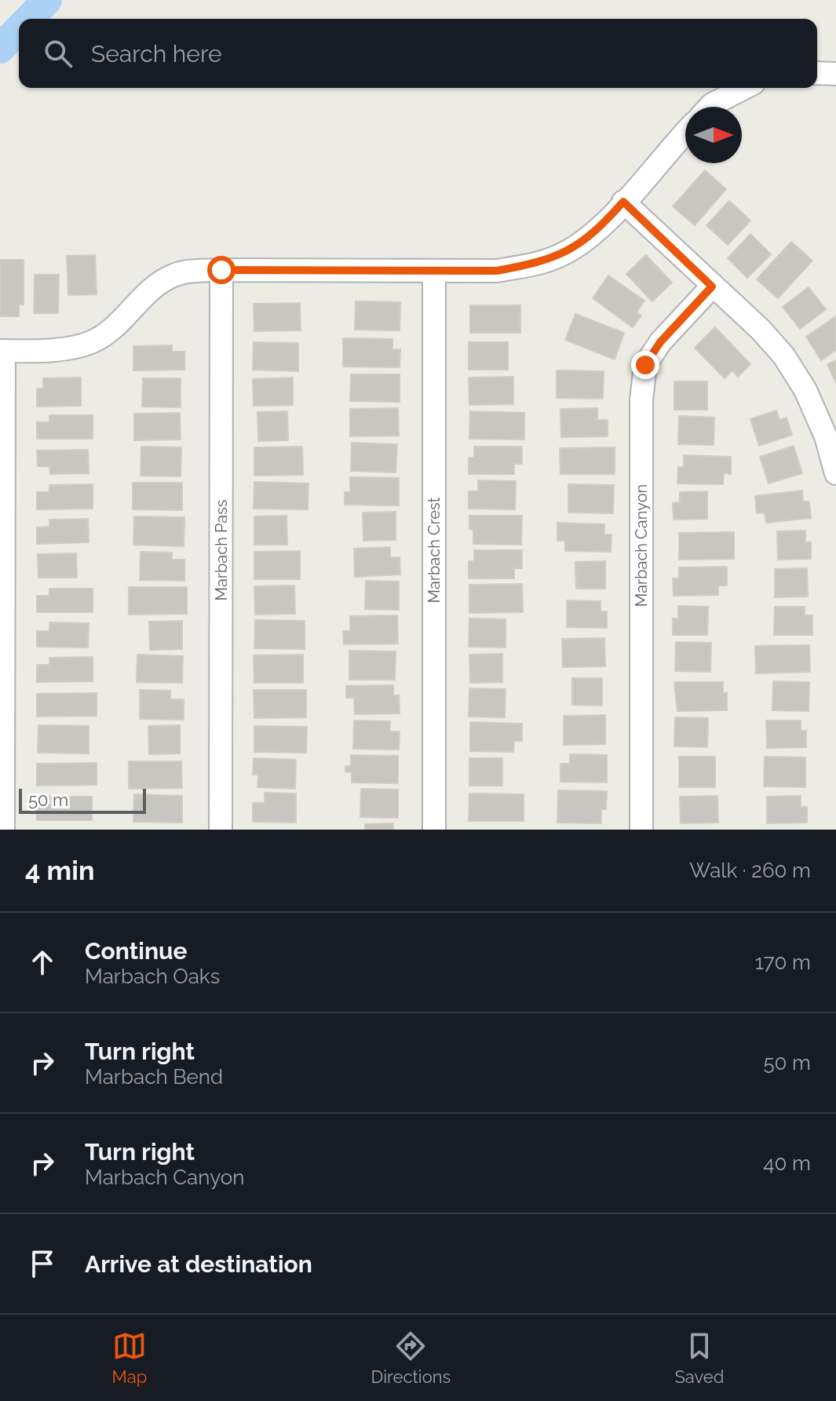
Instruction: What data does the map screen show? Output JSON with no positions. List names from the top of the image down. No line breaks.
{"streets":{"street":["Marbach Canyon","Marbach Pass","Marbach Crest"]},"scale_bar":"50 m","north":"right","page":{"search":"Search here","scale":"50 m","heading":["4 min","Walk · 260 m"],"list":[["Continue","Marbach Oaks","170 m"],["Turn right","Marbach Bend","50 m"],["Turn right","Marbach Canyon","40 m"],"Arrive at destination"],"nav":["Map","Directions","Saved"]}}
